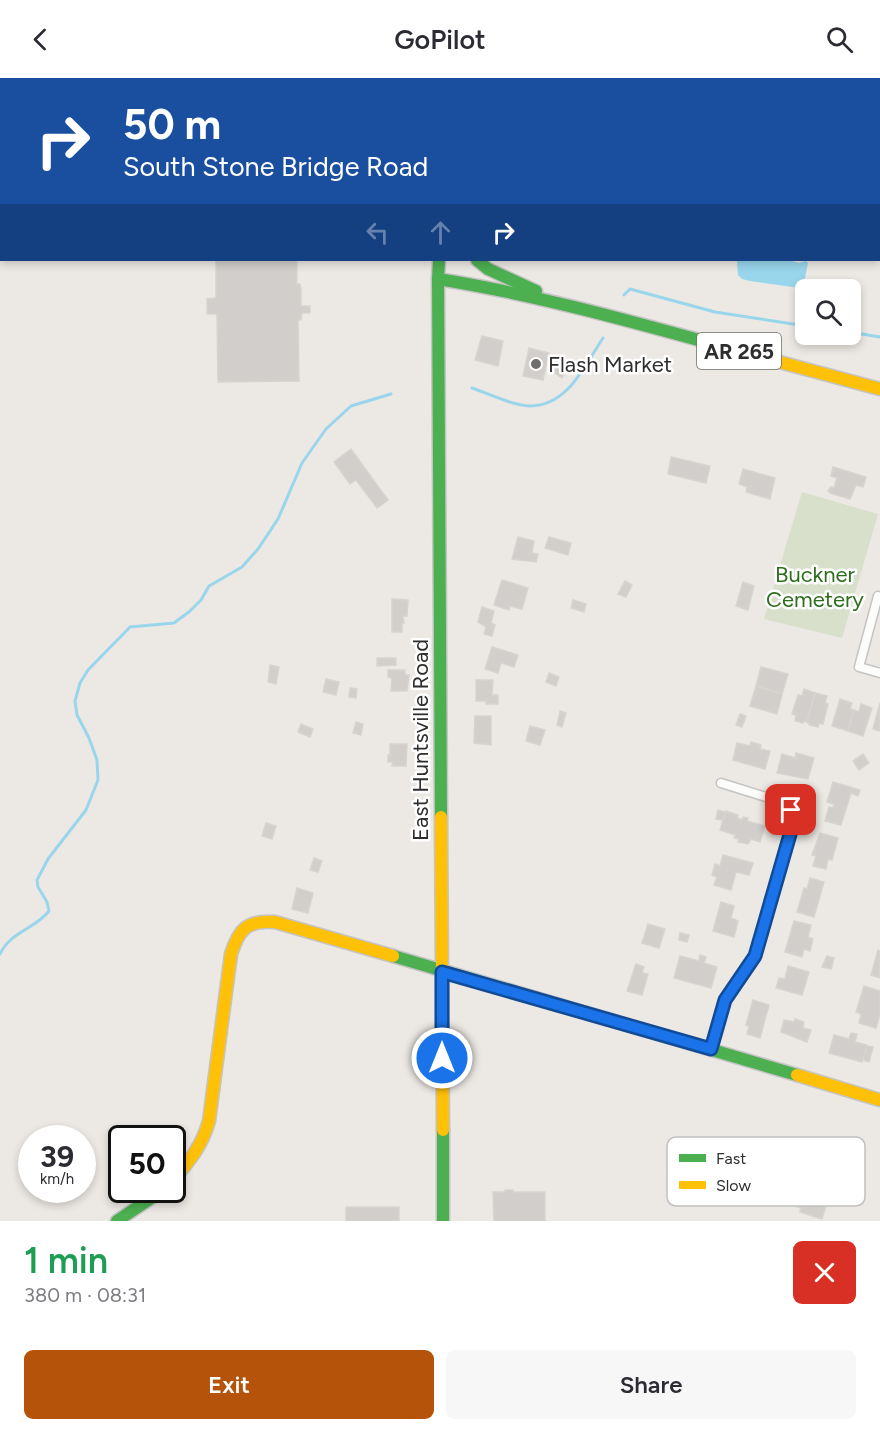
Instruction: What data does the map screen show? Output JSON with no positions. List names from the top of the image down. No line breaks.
{"streets":{"main road":["AR 265","East Huntsville Road"]},"crossings":[["AR 265","East Huntsville Road"]],"parks":["Buckner Cemetery"],"places":["Flash Market"],"legend":["Fast","Slow"],"page":{"header":"GoPilot","turn":["50 m","South Stone Bridge Road"],"speed":"39 km/h","limit":"50","heading":["1 min","380 m · 08:31"],"buttons":["Exit","Share"]}}
